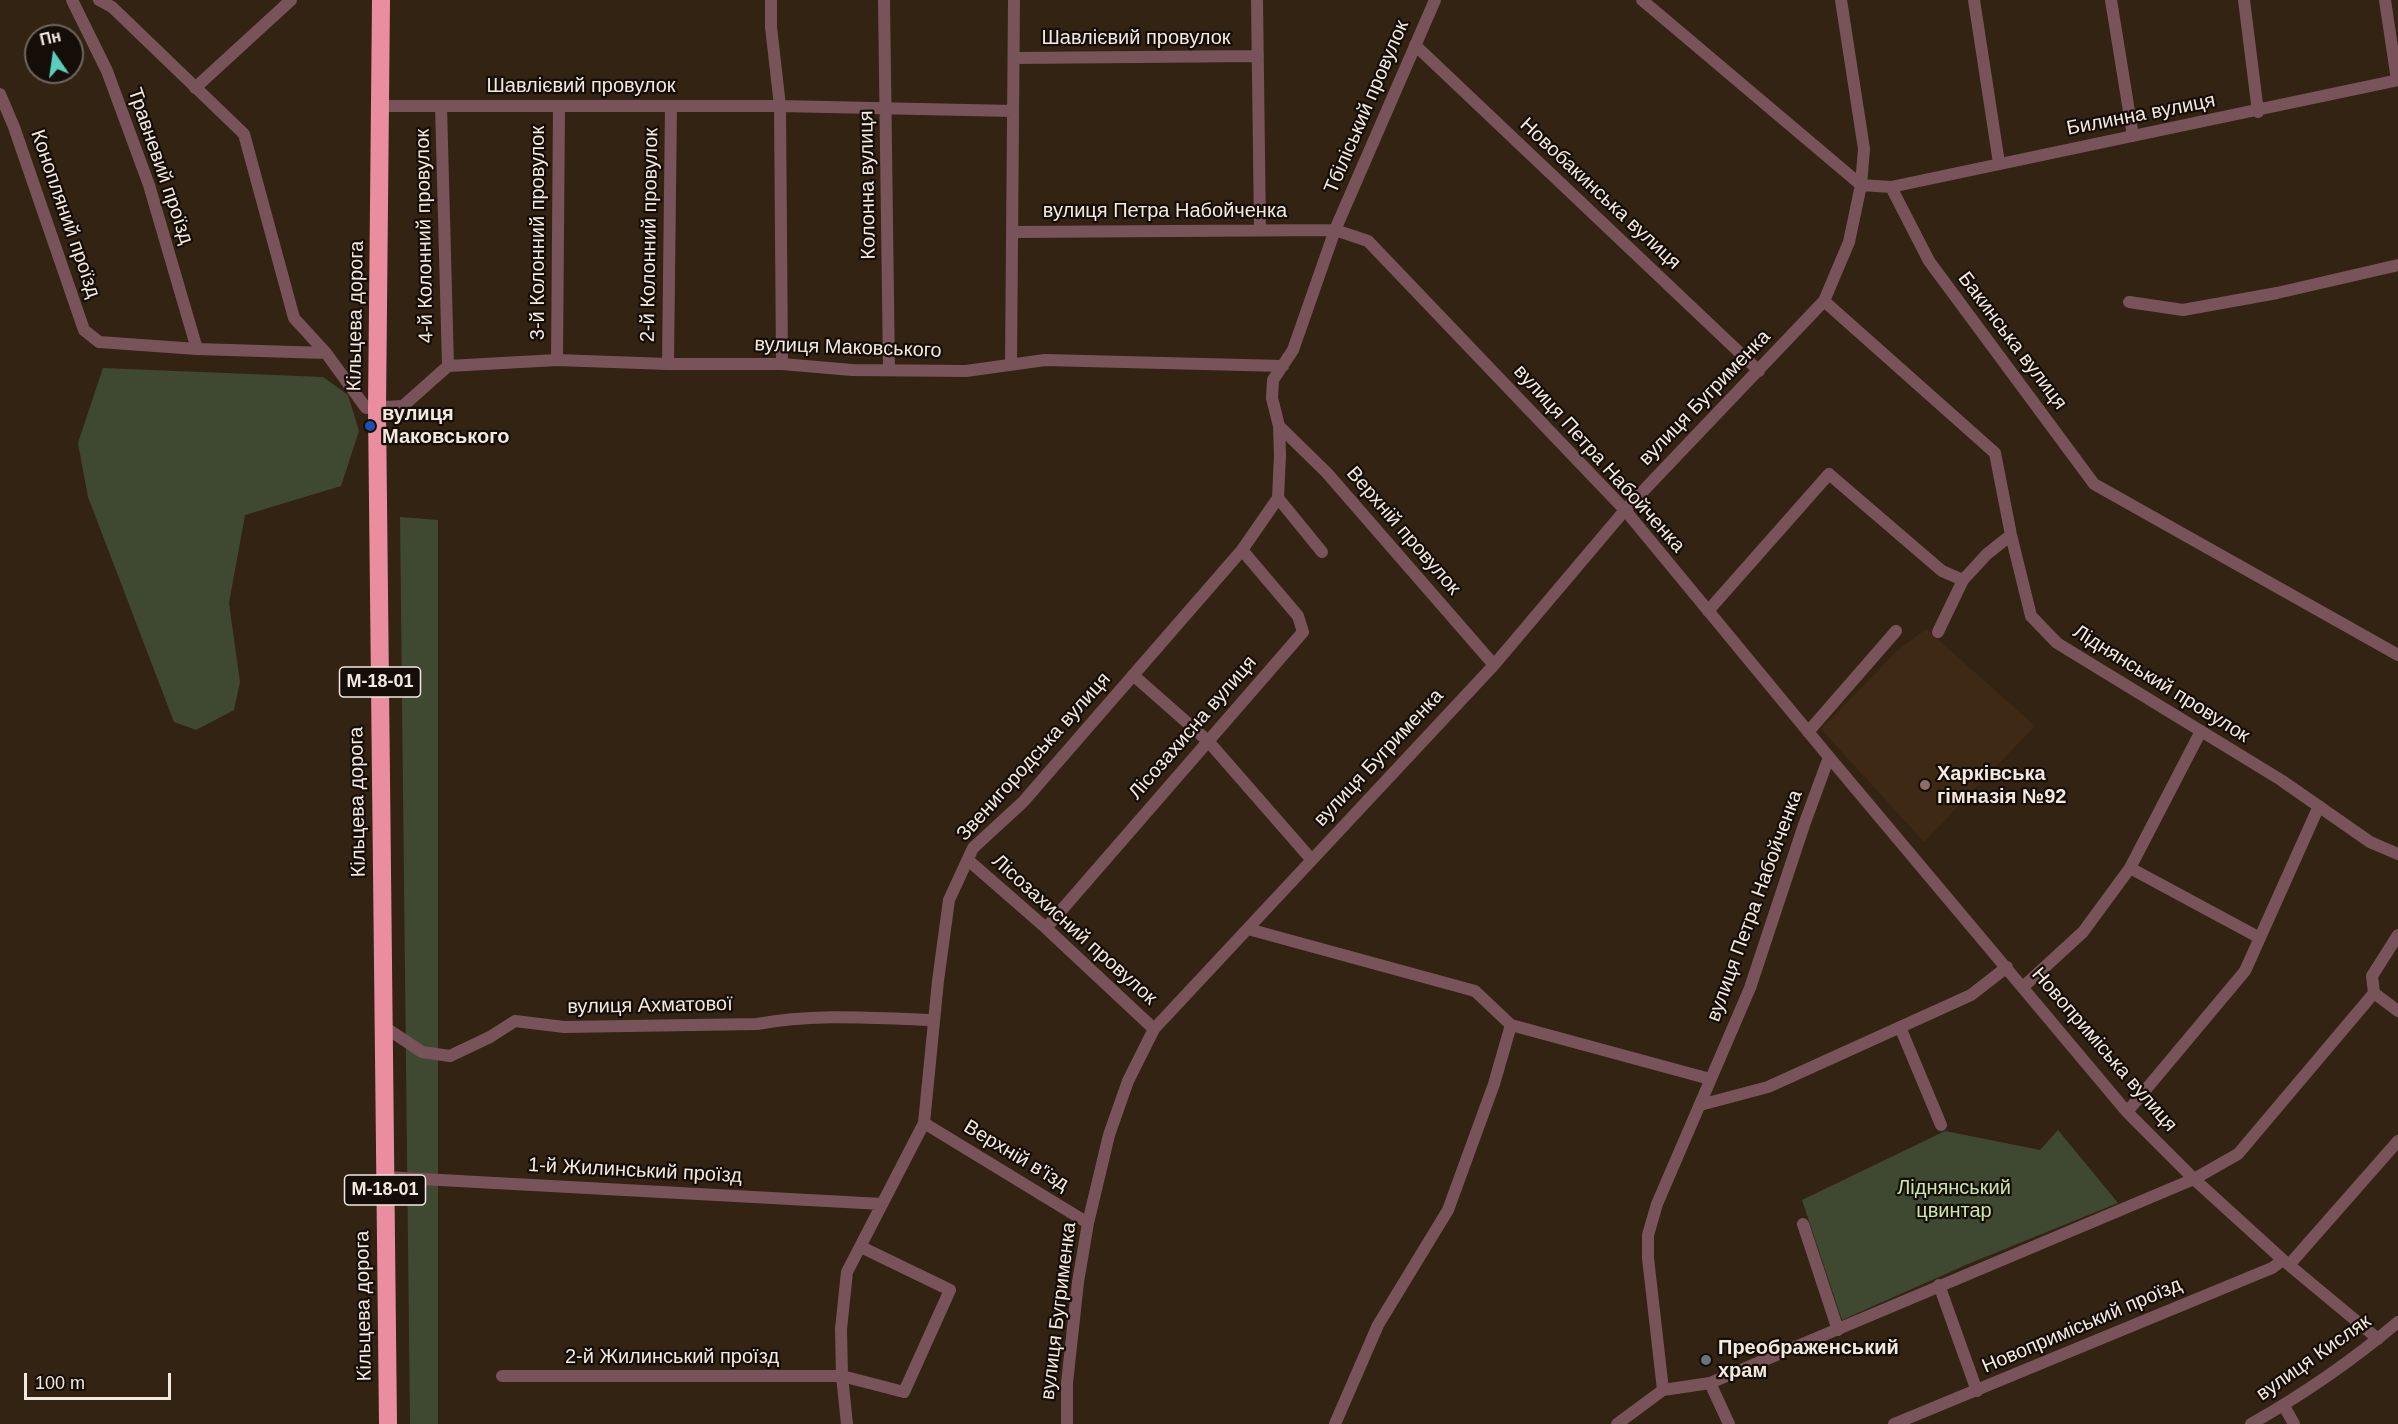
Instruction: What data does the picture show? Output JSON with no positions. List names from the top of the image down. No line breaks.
{"streets":{"highway":["Кільцева дорога","М-18-01"],"street":["Шавлієвий провулок","Тбіліський провулок","Билинна вулиця","Травневий проїзд","Колонна вулиця","Новобакинська вулиця","вулиця Петра Набойченка","Конопляний проїзд","3-й Колонний провулок","2-й Колонний провулок","4-й Колонний провулок","Бакинська вулиця","вулиця Маковського","вулиця Бугрименка","Верхній провулок","Ліднянський провулок","Лісозахисна вулиця","Звенигородська вулиця","Лісозахисний провулок","вулиця Ахматової","Новоприміська вулиця","Верхній в'їзд","1-й Жилинський проїзд","Новоприміський проїзд","2-й Жилинський проїзд","вулиця Кисляк"]},"crossings":[["Шавлієвий провулок","Колонна вулиця"],["Шавлієвий провулок","3-й Колонний провулок"],["Шавлієвий провулок","2-й Колонний провулок"],["Шавлієвий провулок","4-й Колонний провулок"],["Шавлієвий провулок","Кільцева дорога"],["Тбіліський провулок","Новобакинська вулиця"],["Тбіліський провулок","вулиця Петра Набойченка"],["Билинна вулиця","Бакинська вулиця"],["Травневий проїзд","Конопляний проїзд"],["Колонна вулиця","вулиця Маковського"],["Новобакинська вулиця","вулиця Бугрименка"],["вулиця Петра Набойченка","вулиця Бугрименка"],["вулиця Петра Набойченка","Новоприміська вулиця"],["3-й Колонний провулок","вулиця Маковського"],["2-й Колонний провулок","вулиця Маковського"],["4-й Колонний провулок","вулиця Маковського"],["Кільцева дорога","вулиця Ахматової"],["Кільцева дорога","1-й Жилинський проїзд"],["вулиця Бугрименка","Верхній провулок"],["вулиця Бугрименка","Ліднянський провулок"],["вулиця Бугрименка","Лісозахисний провулок"],["вулиця Бугрименка","Верхній в'їзд"],["Лісозахисна вулиця","Звенигородська вулиця"],["Лісозахисна вулиця","Лісозахисний провулок"],["Звенигородська вулиця","Лісозахисний провулок"],["Звенигородська вулиця","вулиця Ахматової"],["Звенигородська вулиця","Верхній в'їзд"],["Звенигородська вулиця","1-й Жилинський проїзд"],["Звенигородська вулиця","2-й Жилинський проїзд"],["Новоприміська вулиця","Новоприміський проїзд"],["Новоприміська вулиця","вулиця Кисляк"]],"parks":["Ліднянський цвинтар"],"places":["вулиця Маковського","Харківська гімназія №92","Преображенський храм"],"scale_bar":"100 m","north":"top"}
